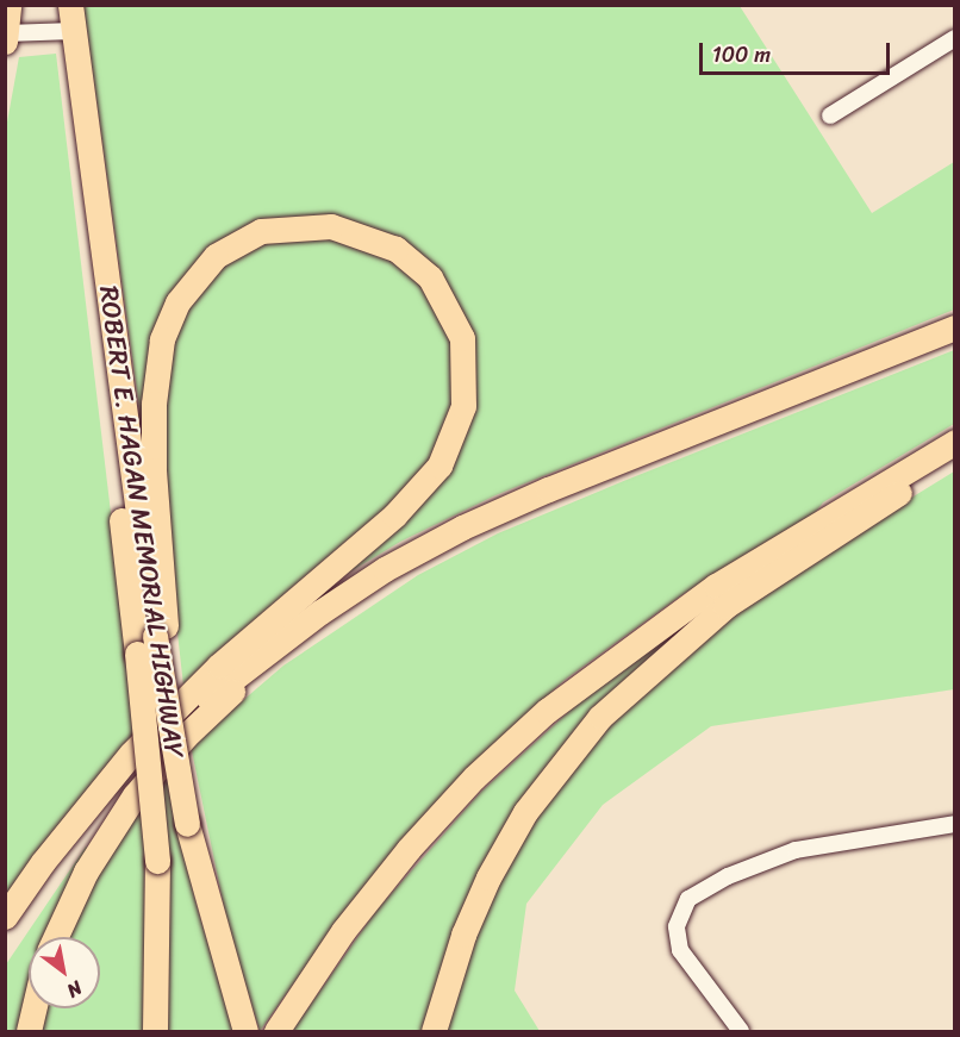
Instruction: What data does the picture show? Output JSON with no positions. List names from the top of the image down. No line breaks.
{"streets":{"highway":["ROBERT E. HAGAN MEMORIAL HIGHWAY"]},"scale_bar":"100 m","north":"bottom right"}
